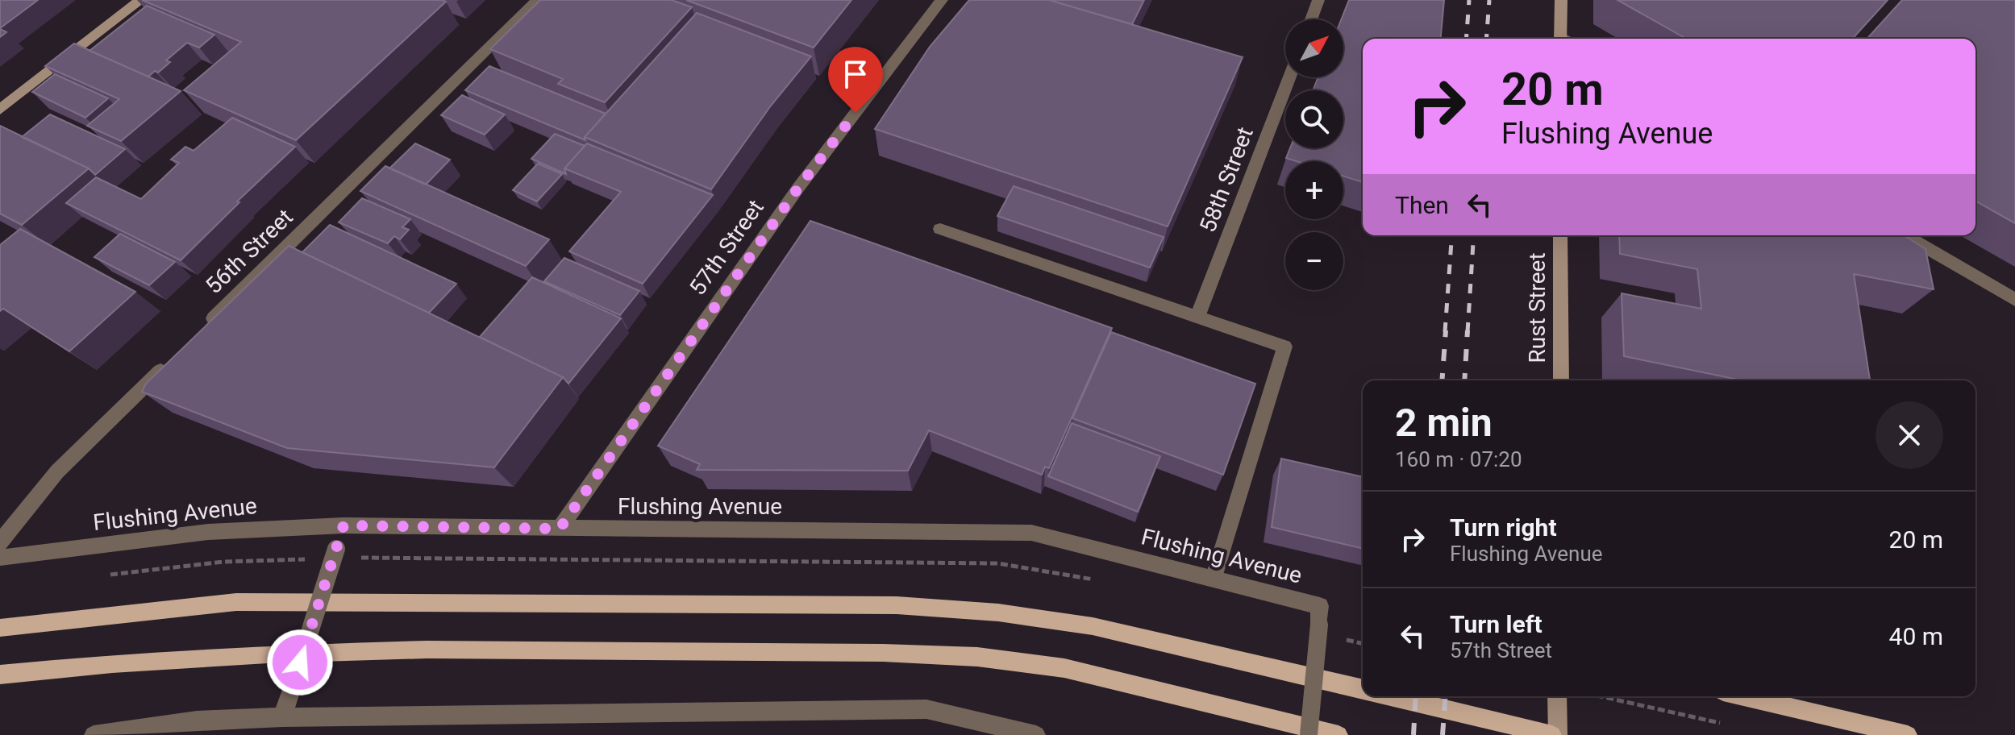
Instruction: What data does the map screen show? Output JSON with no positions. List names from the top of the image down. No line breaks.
{"streets":{"main road":["Rust Street"],"street":["58th Street","57th Street","56th Street","Flushing Avenue"]},"crossings":[["57th Street","Flushing Avenue"]],"north":"top right","page":{"map_buttons":["+","−"],"turn":["20 m","Flushing Avenue"],"then":"Then","heading":["2 min","160 m · 07:20"],"list":[{"name":"Turn right","note":"Flushing Avenue","value":"20 m"},{"name":"Turn left","note":"57th Street","value":"40 m"}]}}
